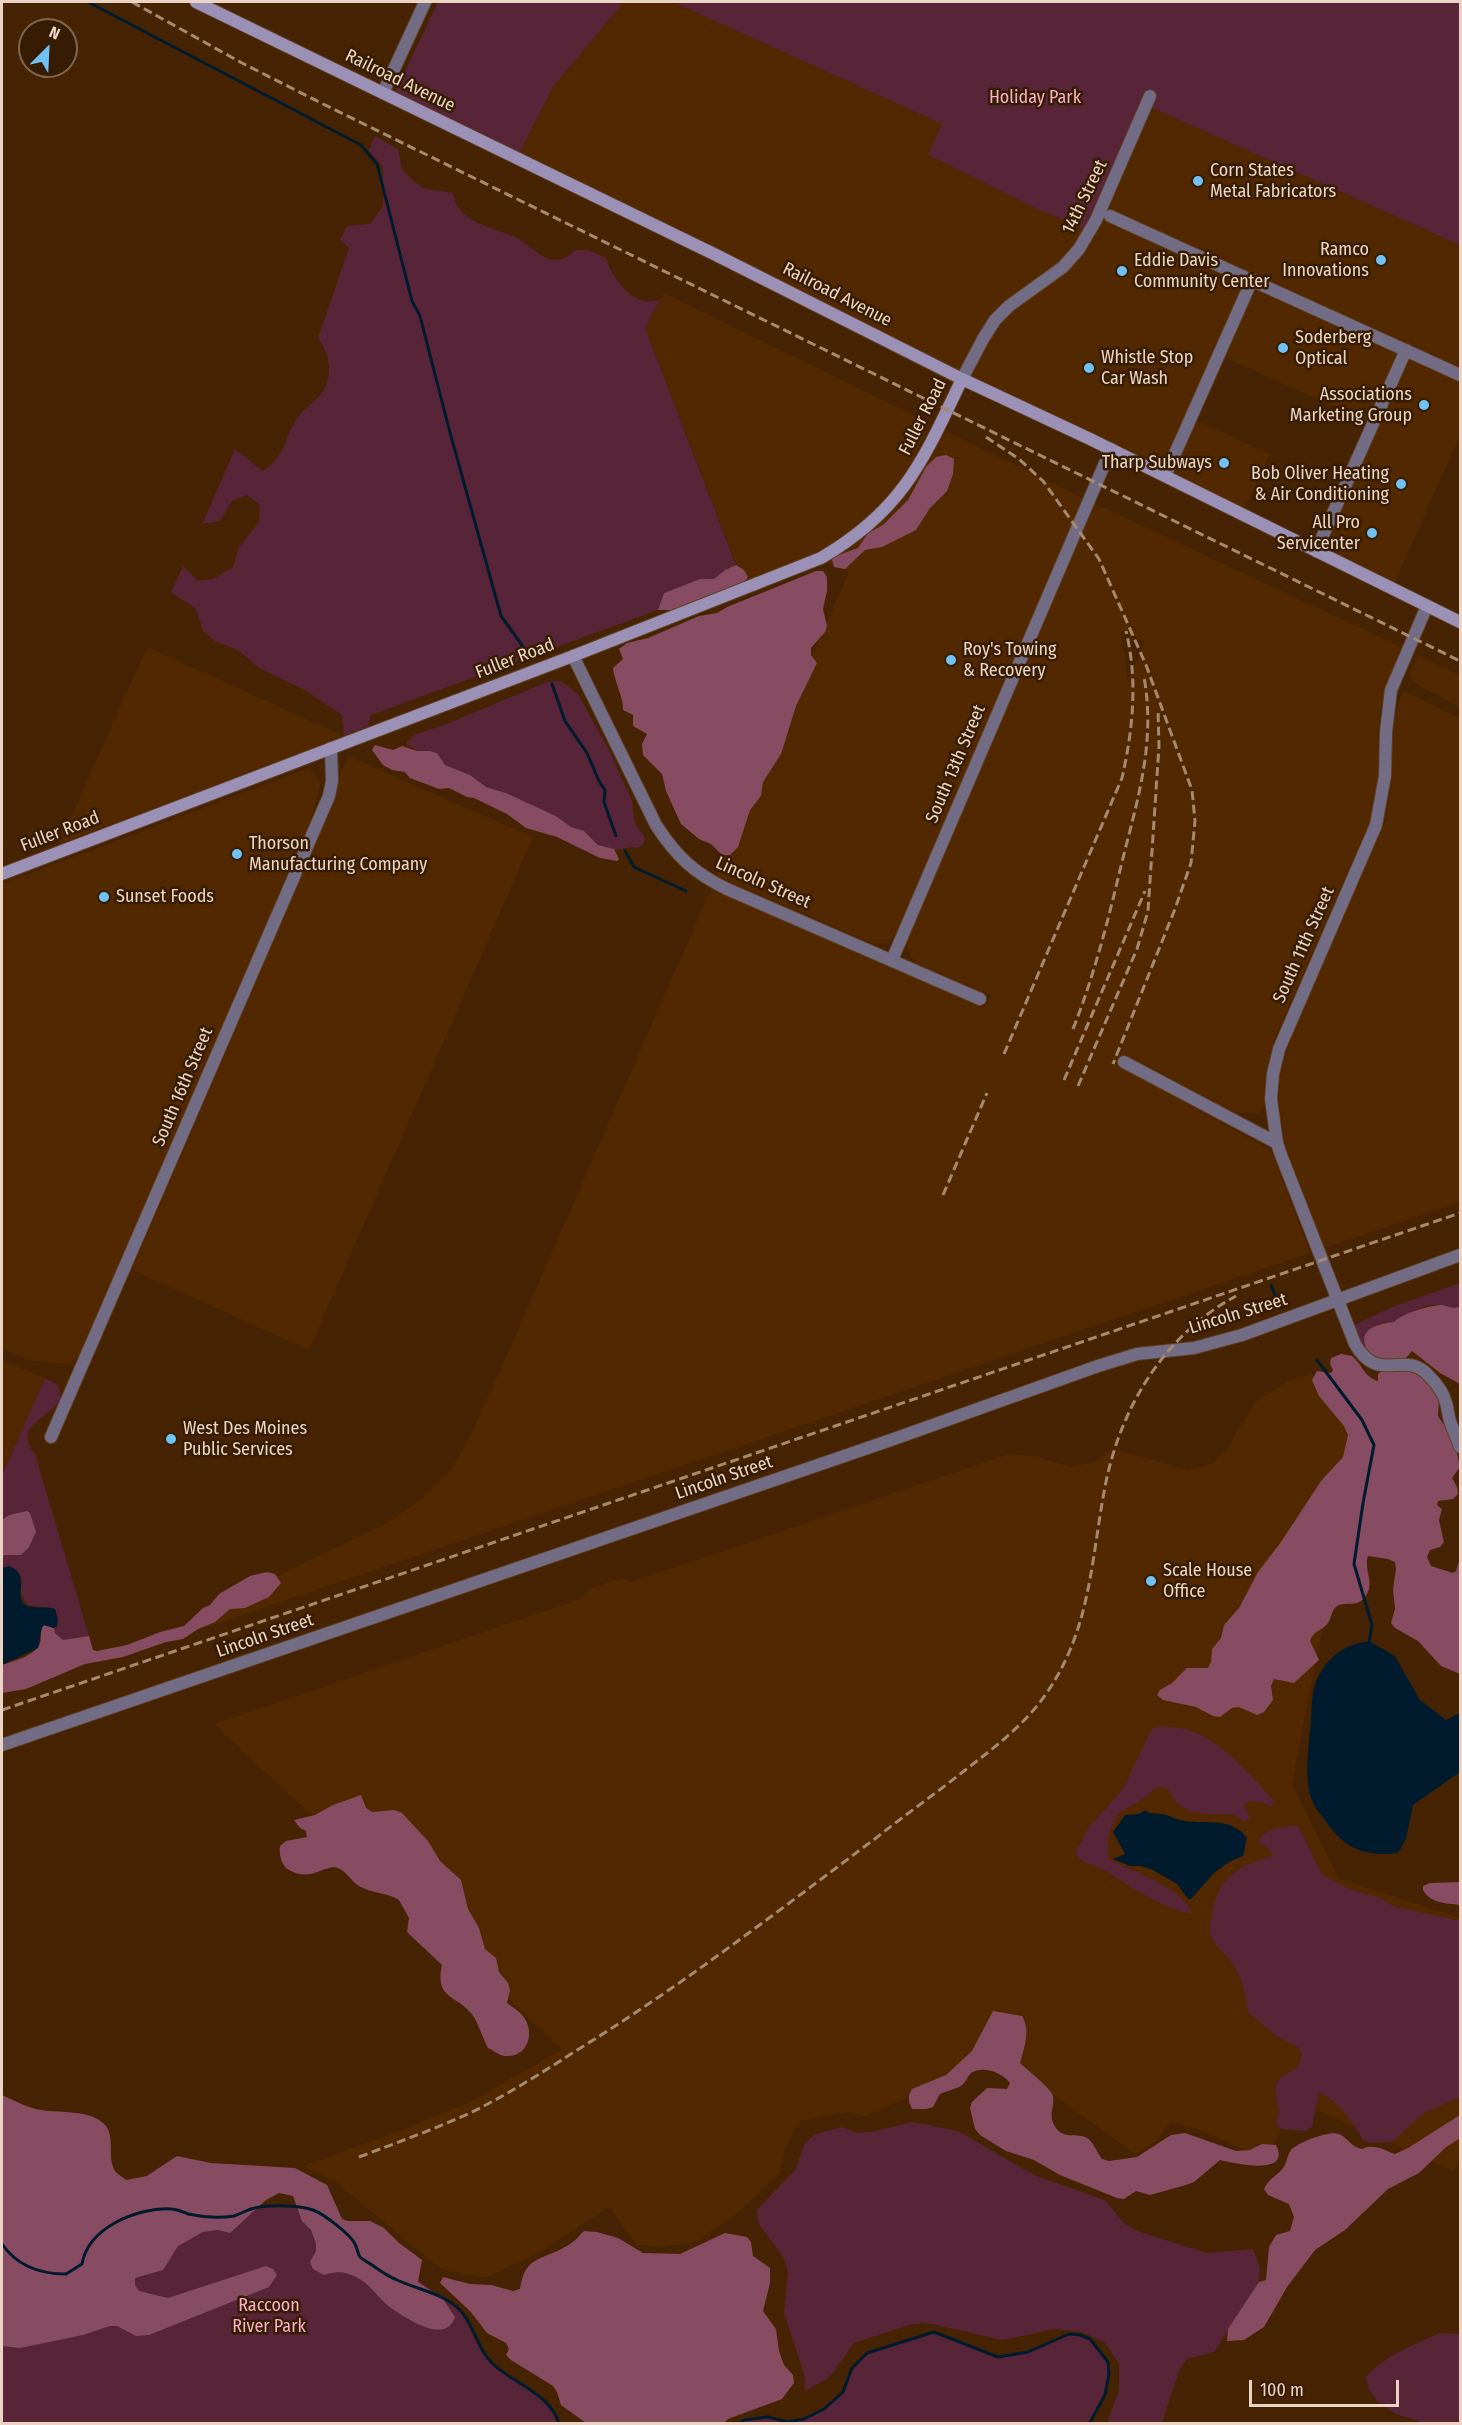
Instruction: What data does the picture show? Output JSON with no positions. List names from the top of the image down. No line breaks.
{"streets":{"main road":["Railroad Avenue","Fuller Road"],"street":["14th Street","South 13th Street","Lincoln Street","South 11th Street","South 16th Street"]},"crossings":[["Railroad Avenue","14th Street"],["Railroad Avenue","Fuller Road"],["Railroad Avenue","South 13th Street"],["Railroad Avenue","South 11th Street"],["14th Street","Fuller Road"],["Fuller Road","Lincoln Street"],["Fuller Road","South 16th Street"],["South 13th Street","Lincoln Street"],["Lincoln Street","South 11th Street"]],"parks":["Holiday Park","Raccoon River Park"],"places":["Corn States Metal Fabricators","Ramco Innovations","Eddie Davis Community Center","Soderberg Optical","Whistle Stop Car Wash","Associations Marketing Group","Tharp Subways","Bob Oliver Heating & Air Conditioning","All Pro Servicenter","Roy's Towing & Recovery","Thorson Manufacturing Company","Sunset Foods","West Des Moines Public Services","Scale House Office"],"scale_bar":"100 m","north":"top right"}
